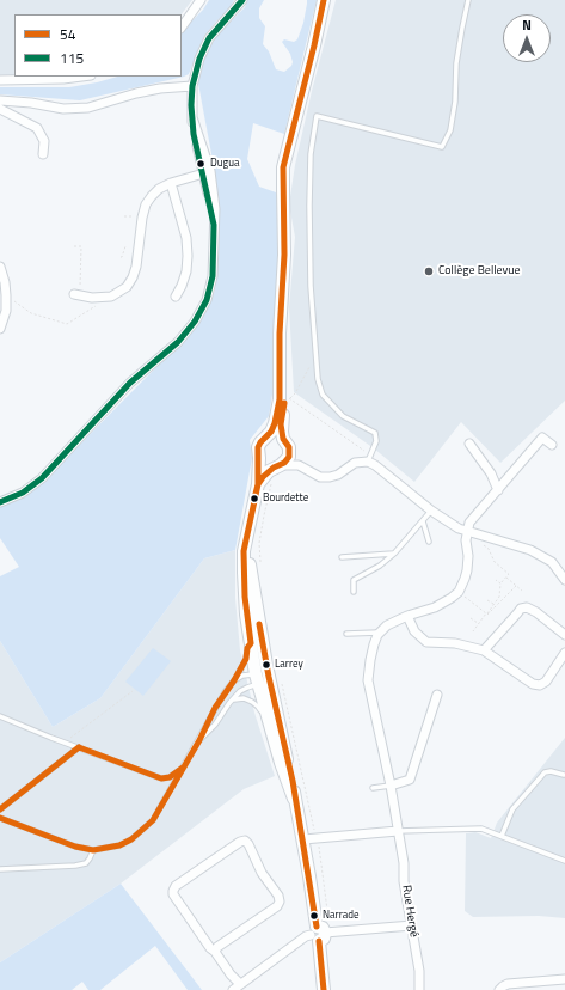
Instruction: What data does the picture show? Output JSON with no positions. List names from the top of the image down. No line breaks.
{"streets":{"street":["Rue Hergé"]},"places":["Dugua","Collège Bellevue","Bourdette","Larrey","Narrade"],"lines":["transit line 54","transit line 115"],"legend":["54","115"],"north":"top"}
